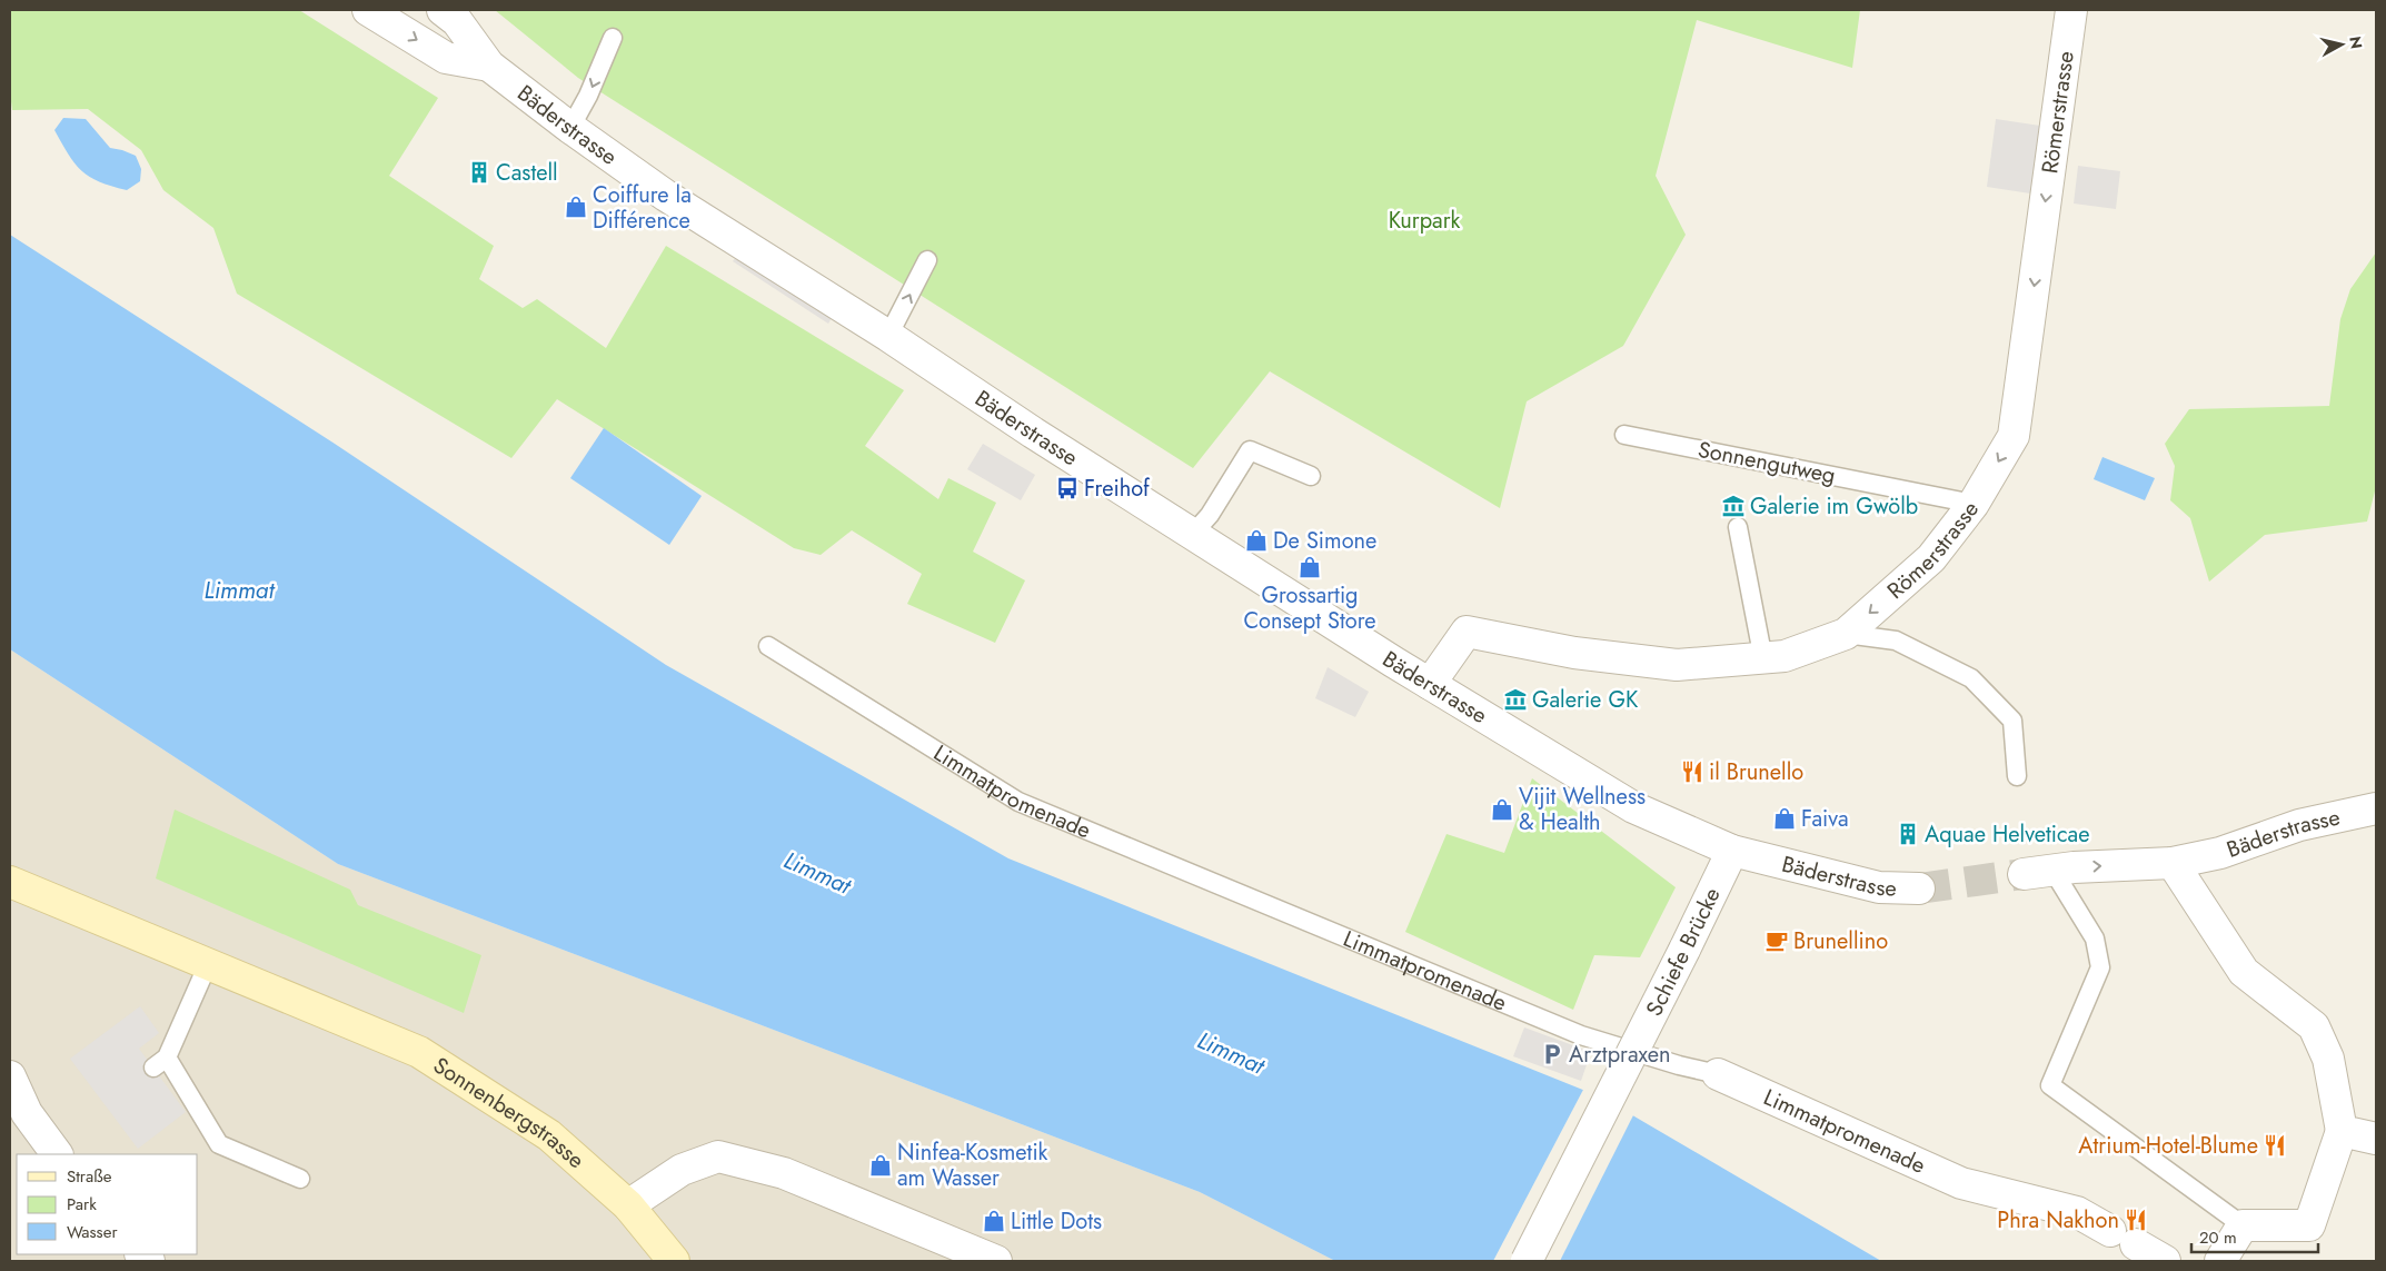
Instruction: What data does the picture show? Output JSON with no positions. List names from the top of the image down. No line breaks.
{"streets":{"main road":["Sonnenbergstrasse"],"street":["Römerstrasse","Bäderstrasse","Limmatpromenade","Schiefe Brücke"],"lane":["Sonnengutweg"]},"crossings":[["Römerstrasse","Bäderstrasse"],["Römerstrasse","Sonnengutweg"],["Bäderstrasse","Schiefe Brücke"]],"one_way":["Römerstrasse"],"water":["Limmat"],"parks":["Kurpark"],"places":{"building":["Castell","Aquae Helveticae"],"shop":["Coiffure la Différence","De Simone","Grossartig Consept Store","Vijit Wellness & Health","Faiva","Ninfea-Kosmetik am Wasser","Little Dots"],"bus stop":["Freihof"],"museum":["Galerie im Gwölb","Galerie GK"],"restaurant":["il Brunello","Atrium-Hotel-Blume","Phra Nakhon"],"cafe":["Brunellino"],"parking":["Arztpraxen"]},"legend":["Straße","Park","Wasser"],"scale_bar":"20 m","north":"right"}
